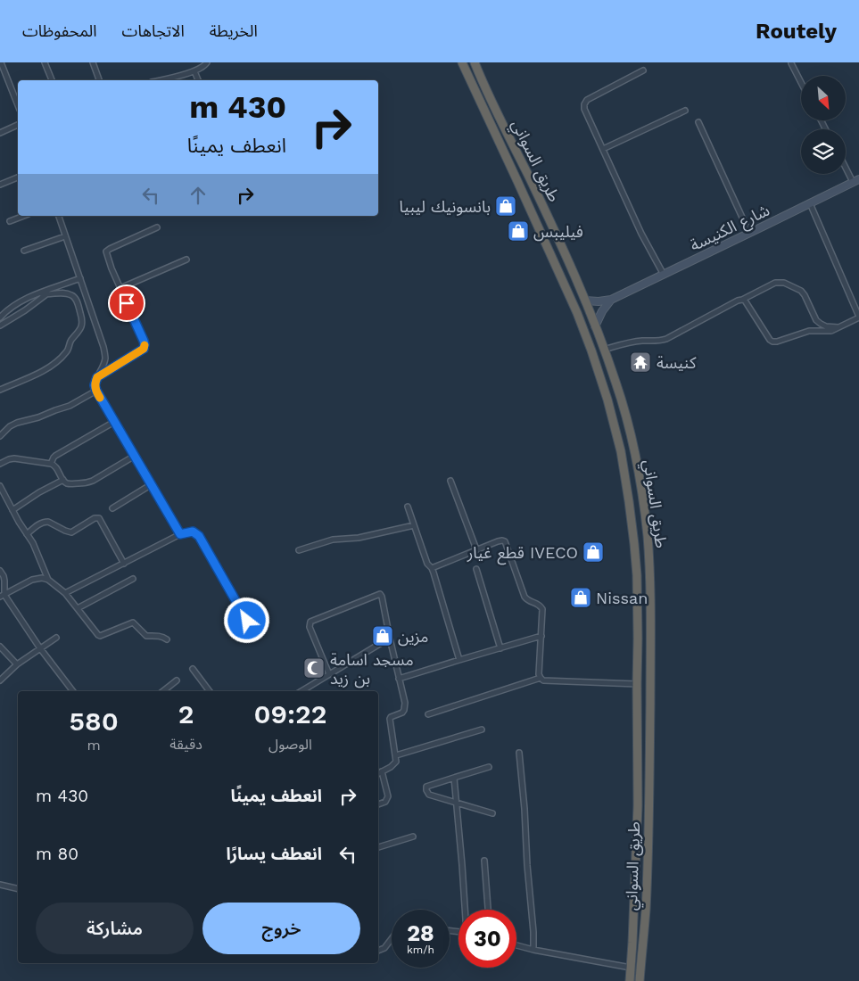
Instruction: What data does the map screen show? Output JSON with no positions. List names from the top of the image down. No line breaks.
{"streets":{"highway":["طريق السواني"],"main road":["شارع الكنيسة"]},"crossings":[["طريق السواني","شارع الكنيسة"]],"places":{"shop":["بانسونيك ليبيا","فيليبس","قطع غيار IVECO","Nissan","مزين"],"temple":["كنيسة"],"mosque":["مسجد اسامة بن زيد"]},"north":"bottom right","page":{"header":"Routely","nav":["الخريطة","الاتجاهات","المحفوظات"],"turn":["430 m","انعطف يمينًا"],"eta":["09:22","الوصول","2","دقيقة","580","m"],"list":[{"name":"انعطف يمينًا","value":"430 m"},{"name":"انعطف يسارًا","value":"80 m"}],"buttons":["خروج","مشاركة"],"speed":"28 km/h","limit":"30"}}
